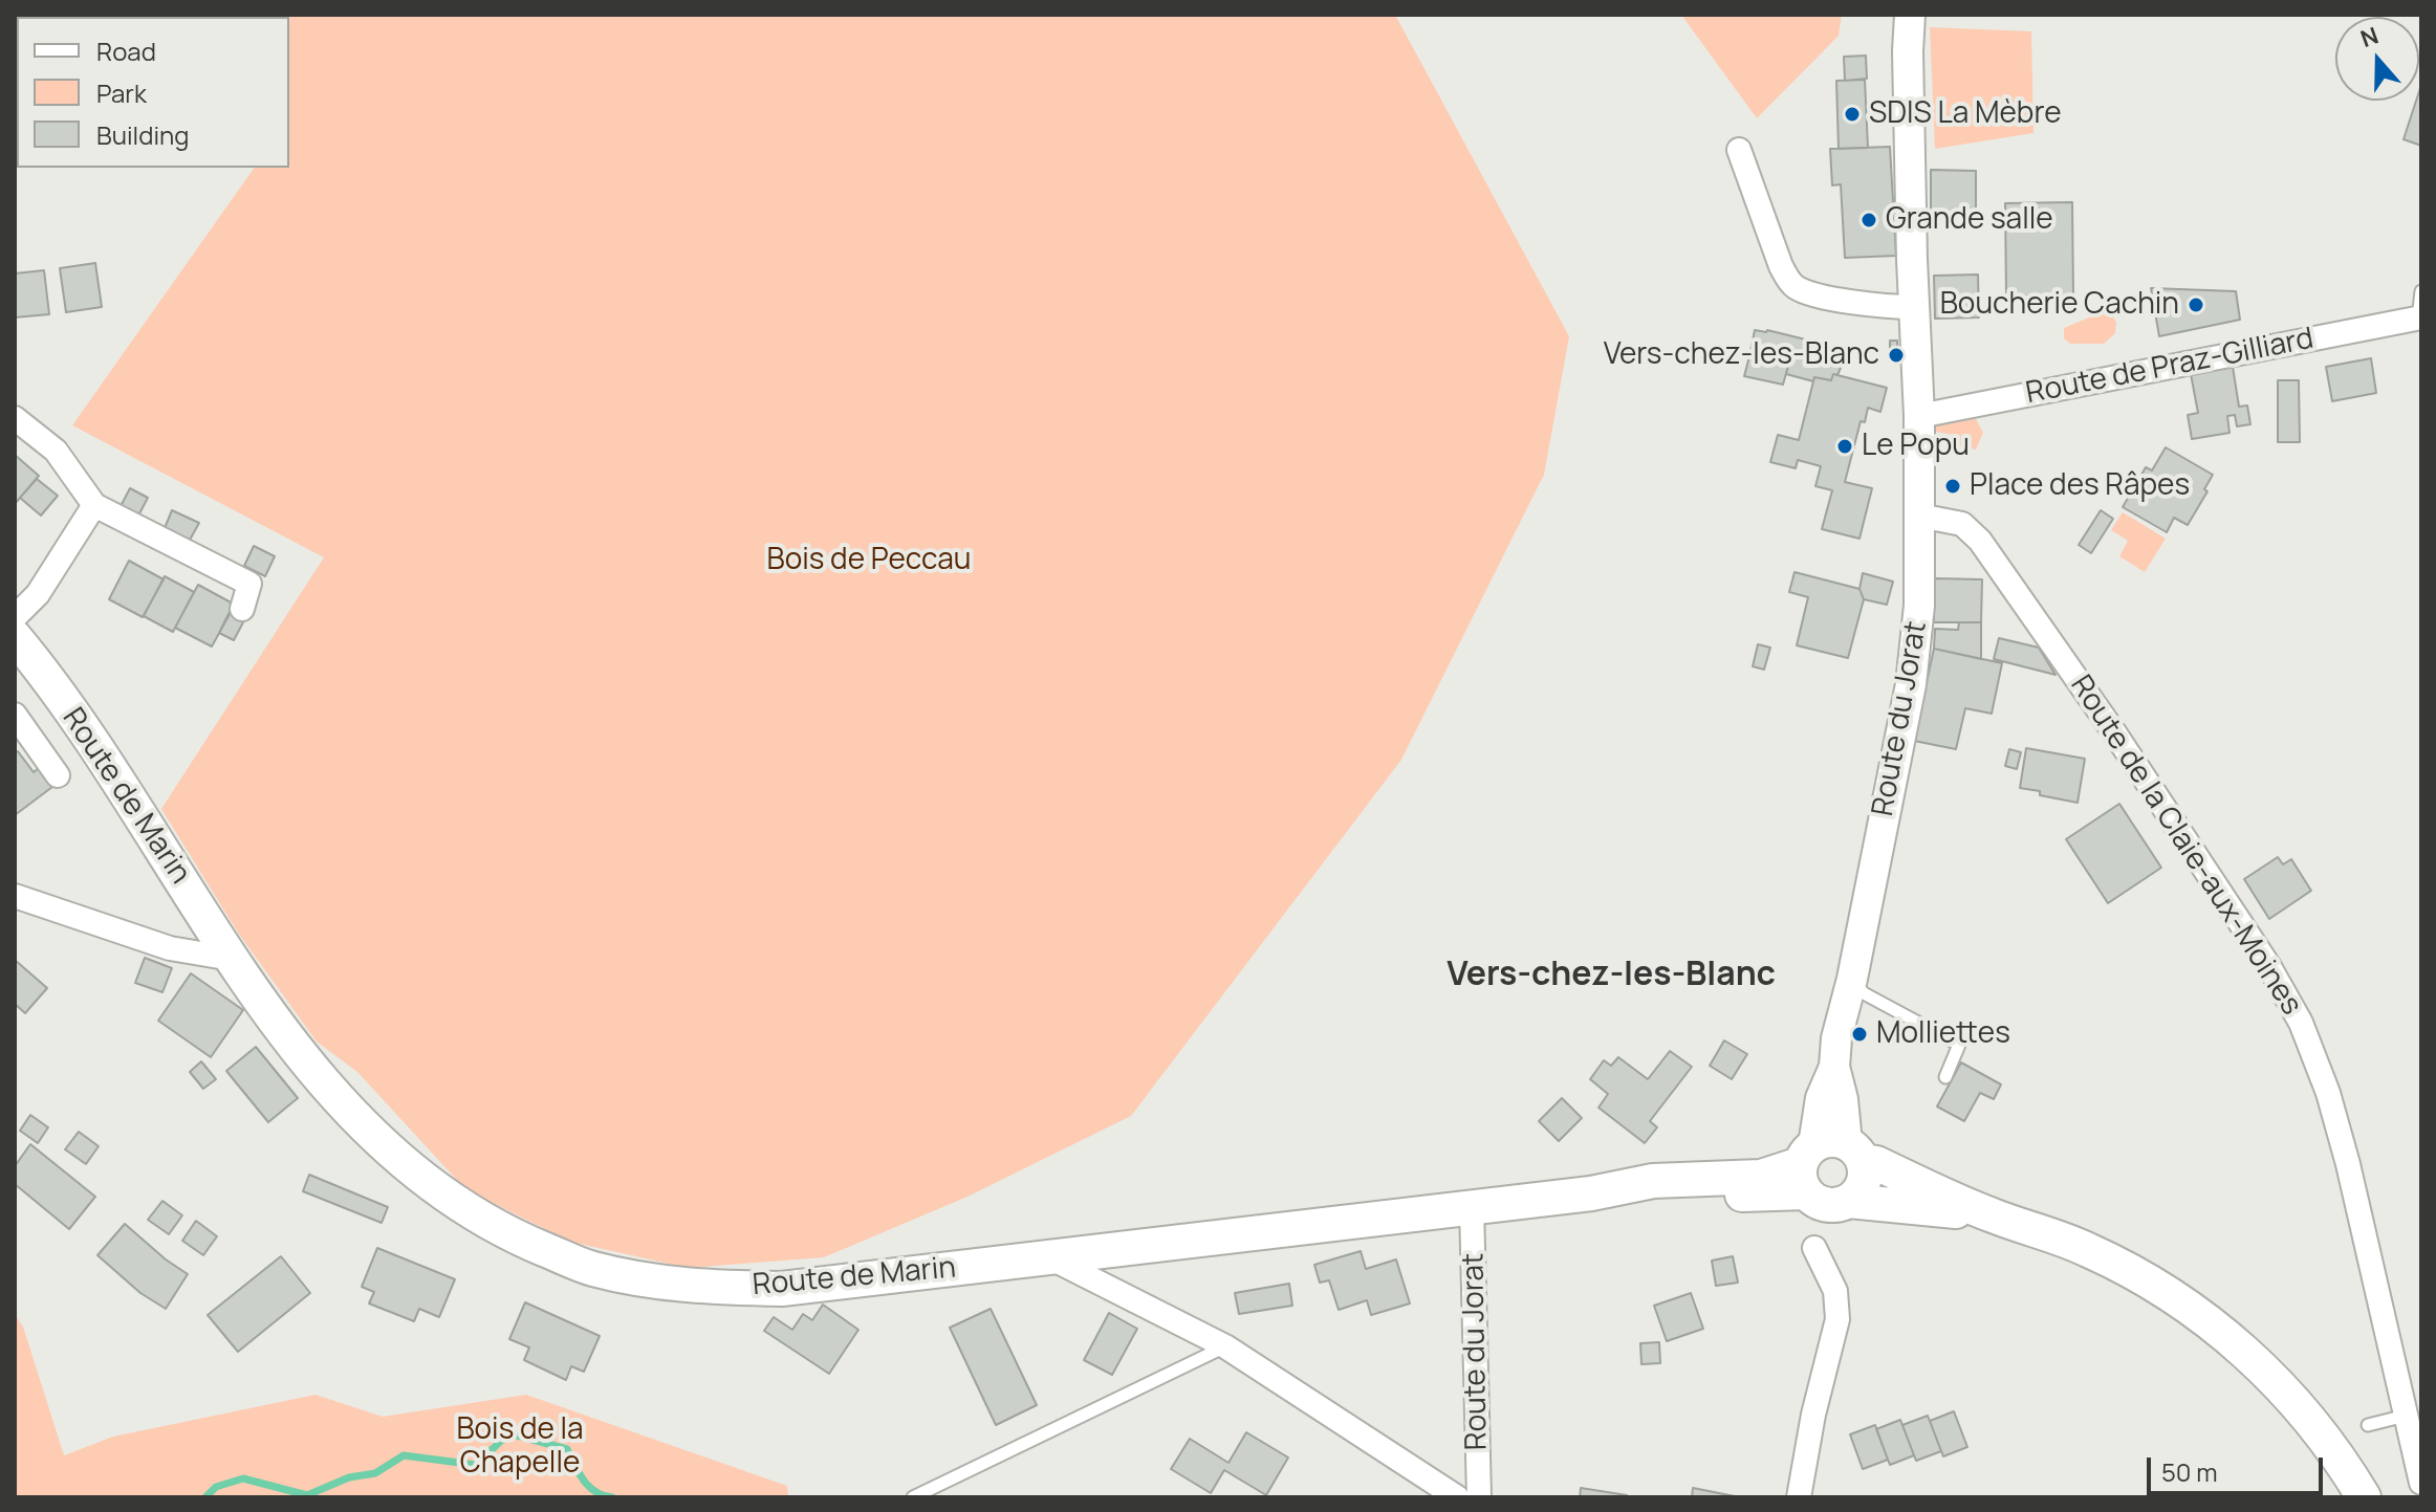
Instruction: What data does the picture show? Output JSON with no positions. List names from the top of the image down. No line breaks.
{"streets":{"main road":["Route de Marin"],"street":["Route de Praz-Gilliard","Route du Jorat","Route de la Claie-aux-Moines"]},"crossings":[["Route de Praz-Gilliard","Route du Jorat"],["Route du Jorat","Route de Marin"],["Route du Jorat","Route de la Claie-aux-Moines"]],"districts":["Vers-chez-les-Blanc"],"parks":["Bois de Peccau","Bois de la Chapelle"],"places":["SDIS La Mèbre","Grande salle","Boucherie Cachin","Vers-chez-les-Blanc","Le Popu","Place des Râpes","Molliettes"],"legend":["Road","Park","Building"],"scale_bar":"50 m","north":"top"}
